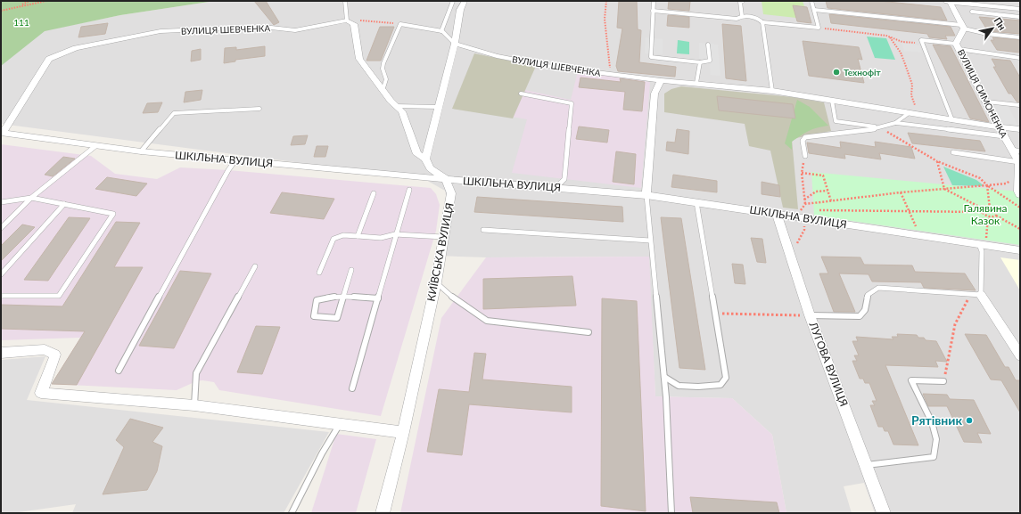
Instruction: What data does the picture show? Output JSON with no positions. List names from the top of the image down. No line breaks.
{"streets":{"street":["ВУЛИЦЯ ШЕВЧЕНКА","ВУЛИЦЯ СИМОНЕНКА","ШКІЛЬНА ВУЛИЦЯ","КИЇВСЬКА ВУЛИЦЯ","ЛУГОВА ВУЛИЦЯ"]},"crossings":[["ВУЛИЦЯ ШЕВЧЕНКА","ВУЛИЦЯ СИМОНЕНКА"],["ВУЛИЦЯ ШЕВЧЕНКА","ШКІЛЬНА ВУЛИЦЯ"],["ШКІЛЬНА ВУЛИЦЯ","КИЇВСЬКА ВУЛИЦЯ"],["ШКІЛЬНА ВУЛИЦЯ","ЛУГОВА ВУЛИЦЯ"]],"parks":["111","Галявина Казок"],"places":["Технофіт","Рятівник"],"north":"top right"}
